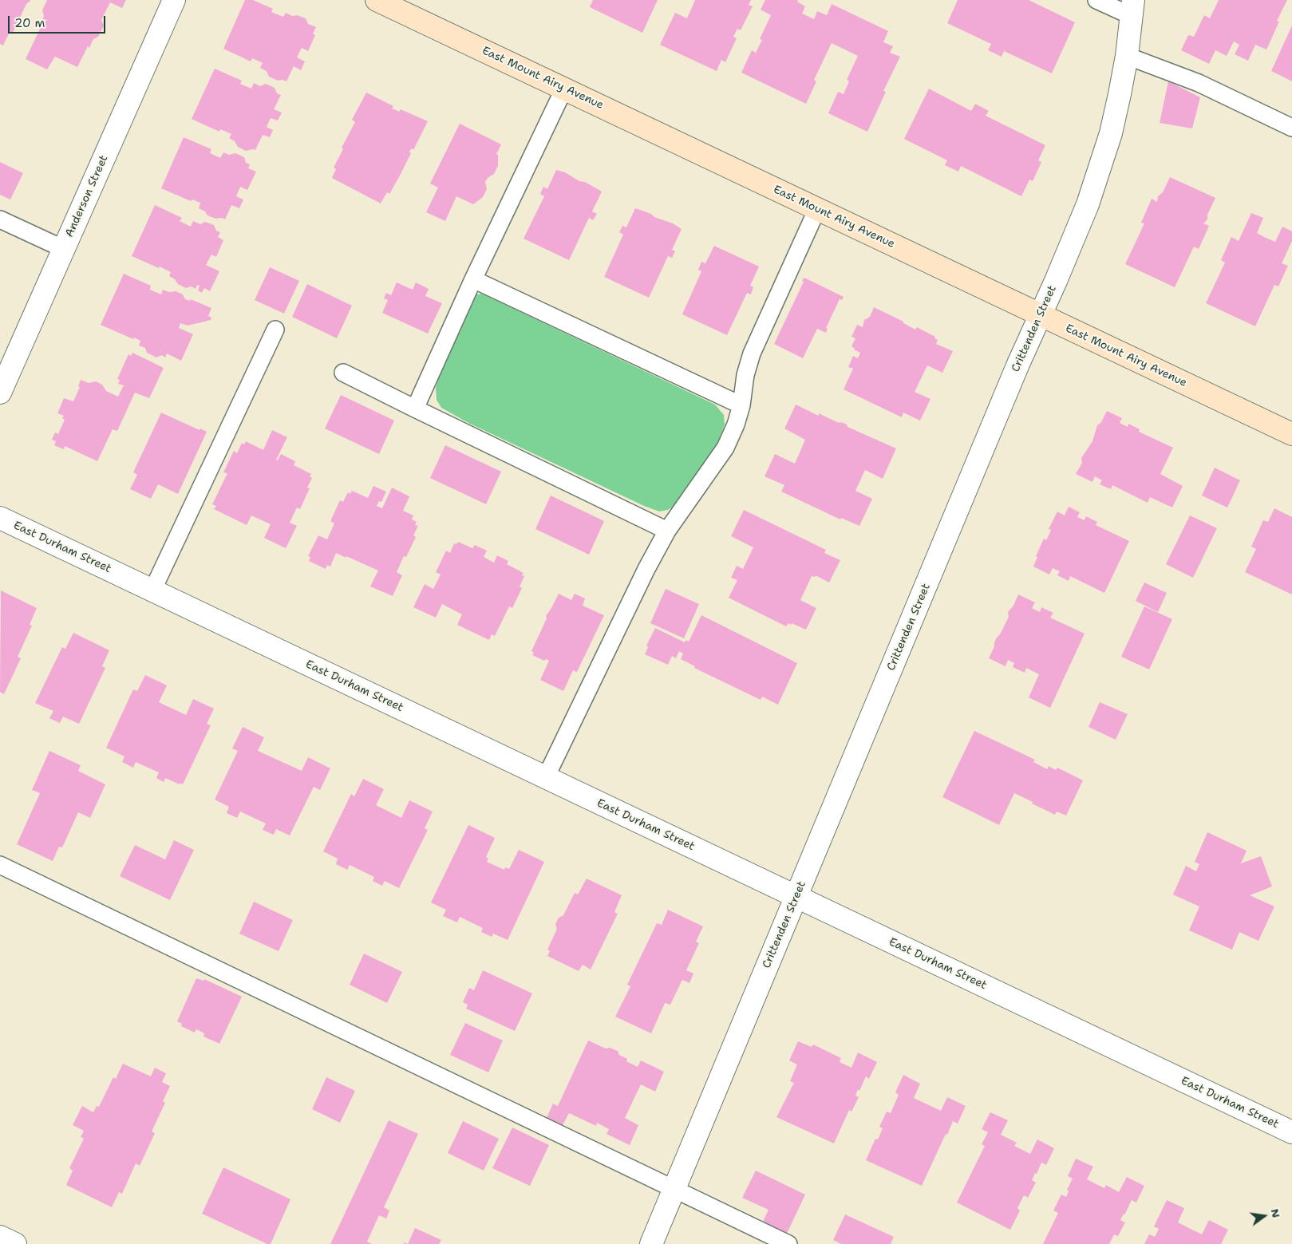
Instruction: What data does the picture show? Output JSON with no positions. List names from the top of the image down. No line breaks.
{"streets":{"main road":["East Mount Airy Avenue"],"street":["Anderson Street","Crittenden Street","East Durham Street"]},"crossings":[["East Mount Airy Avenue","Crittenden Street"],["Crittenden Street","East Durham Street"]],"scale_bar":"20 m","north":"right"}
